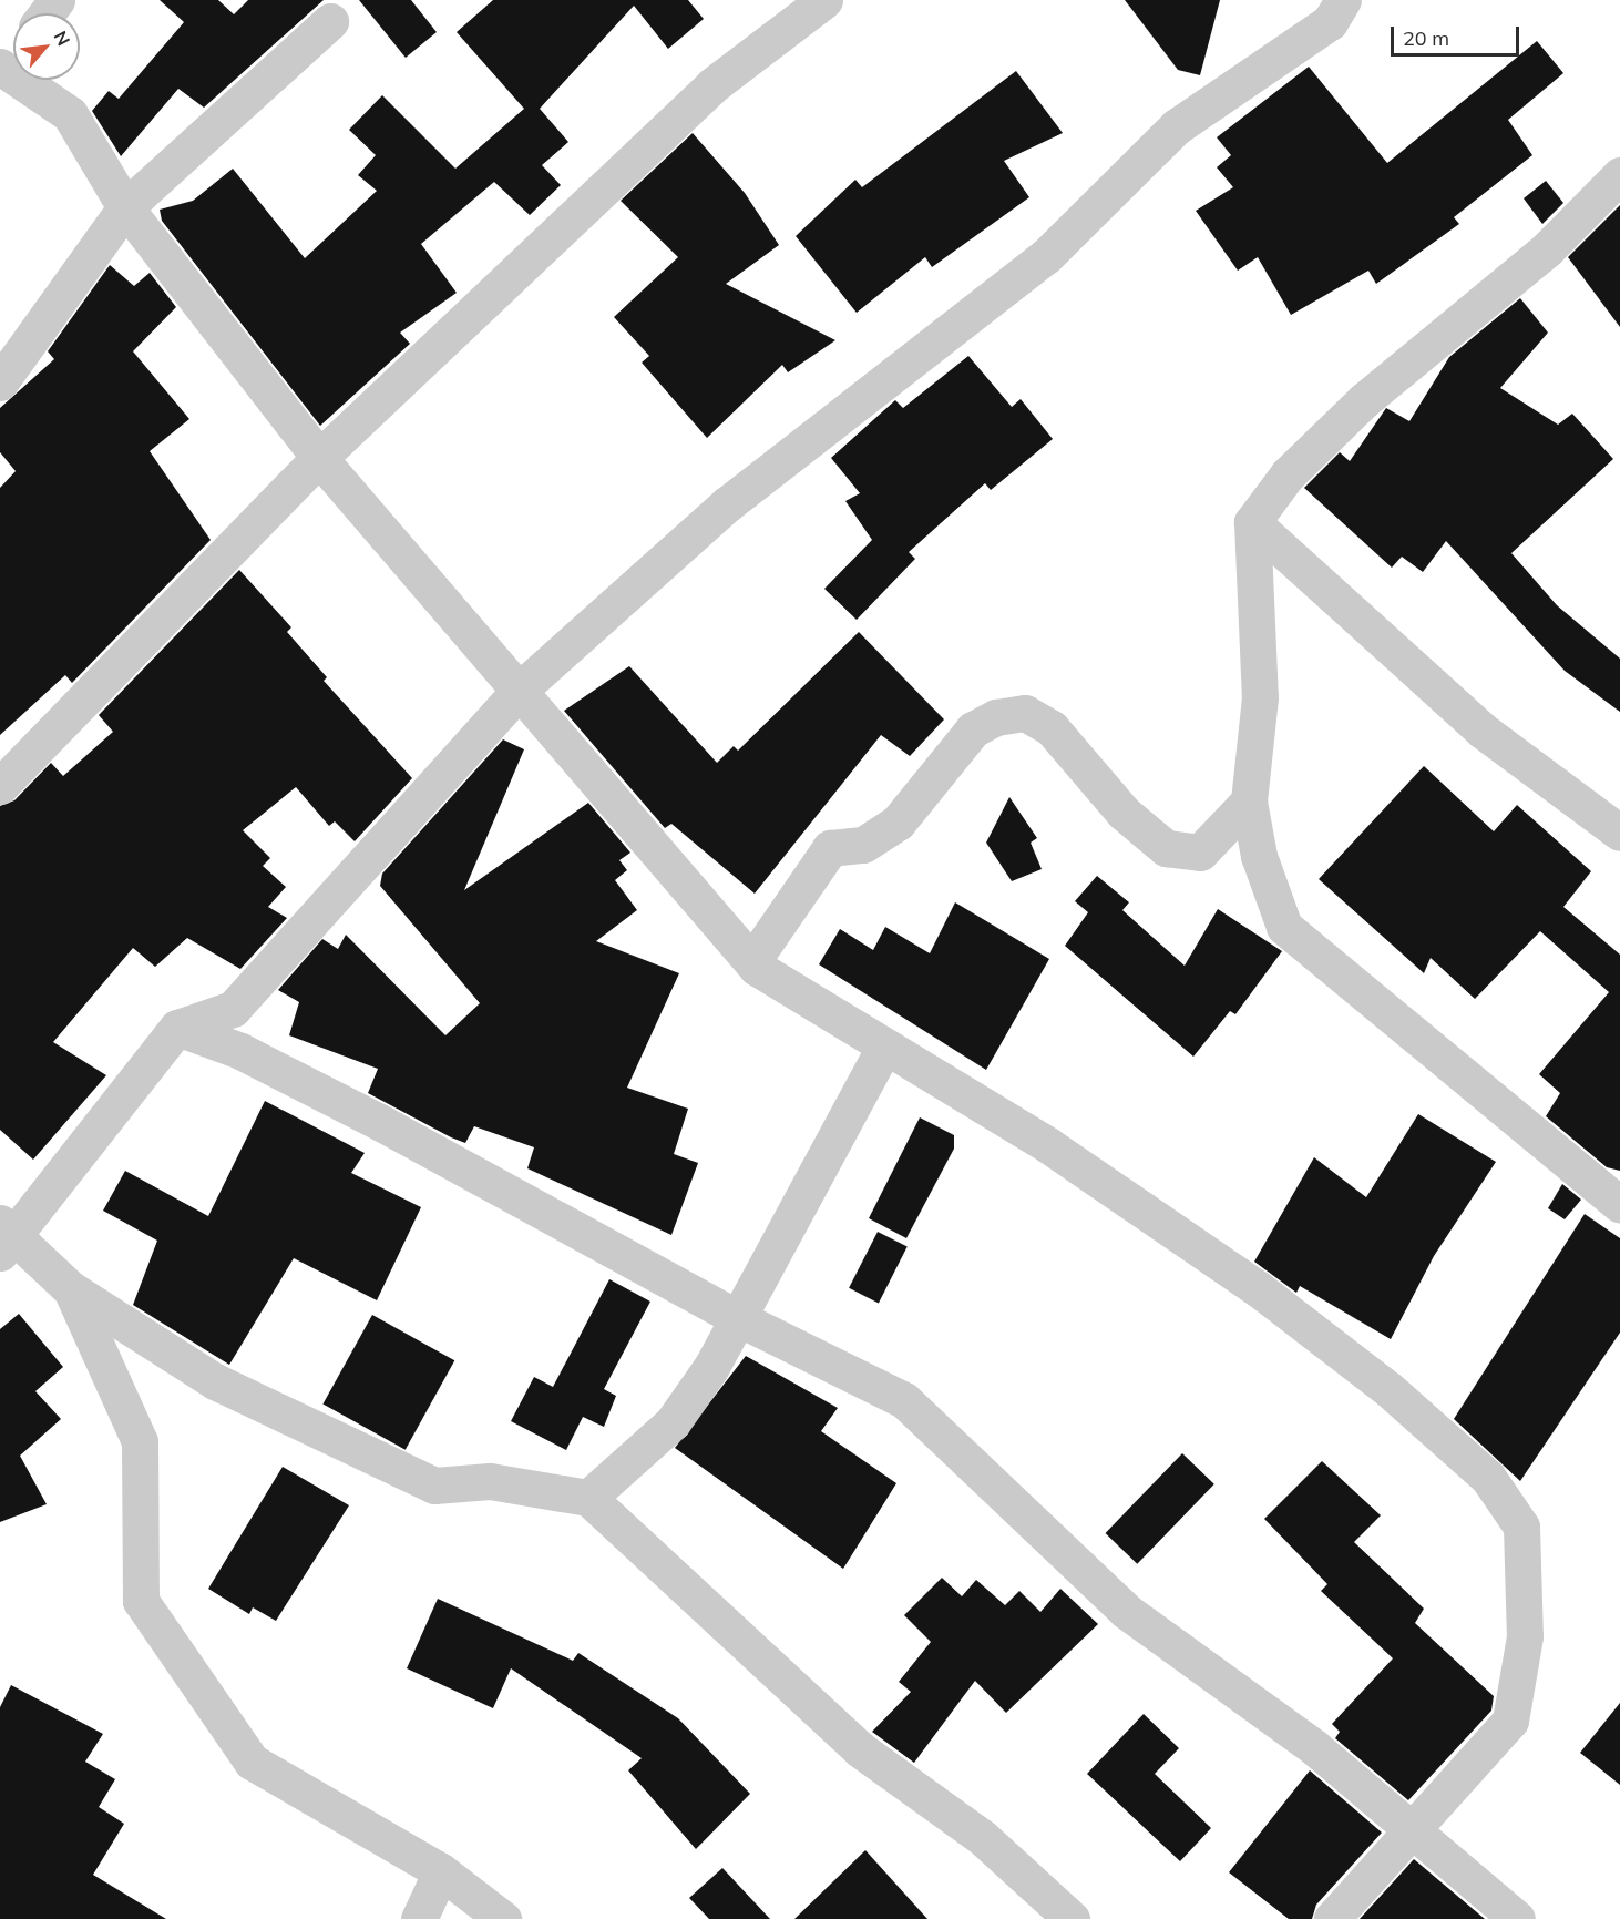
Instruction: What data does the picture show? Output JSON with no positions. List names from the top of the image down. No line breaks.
{"scale_bar":"20 m","north":"top right"}
